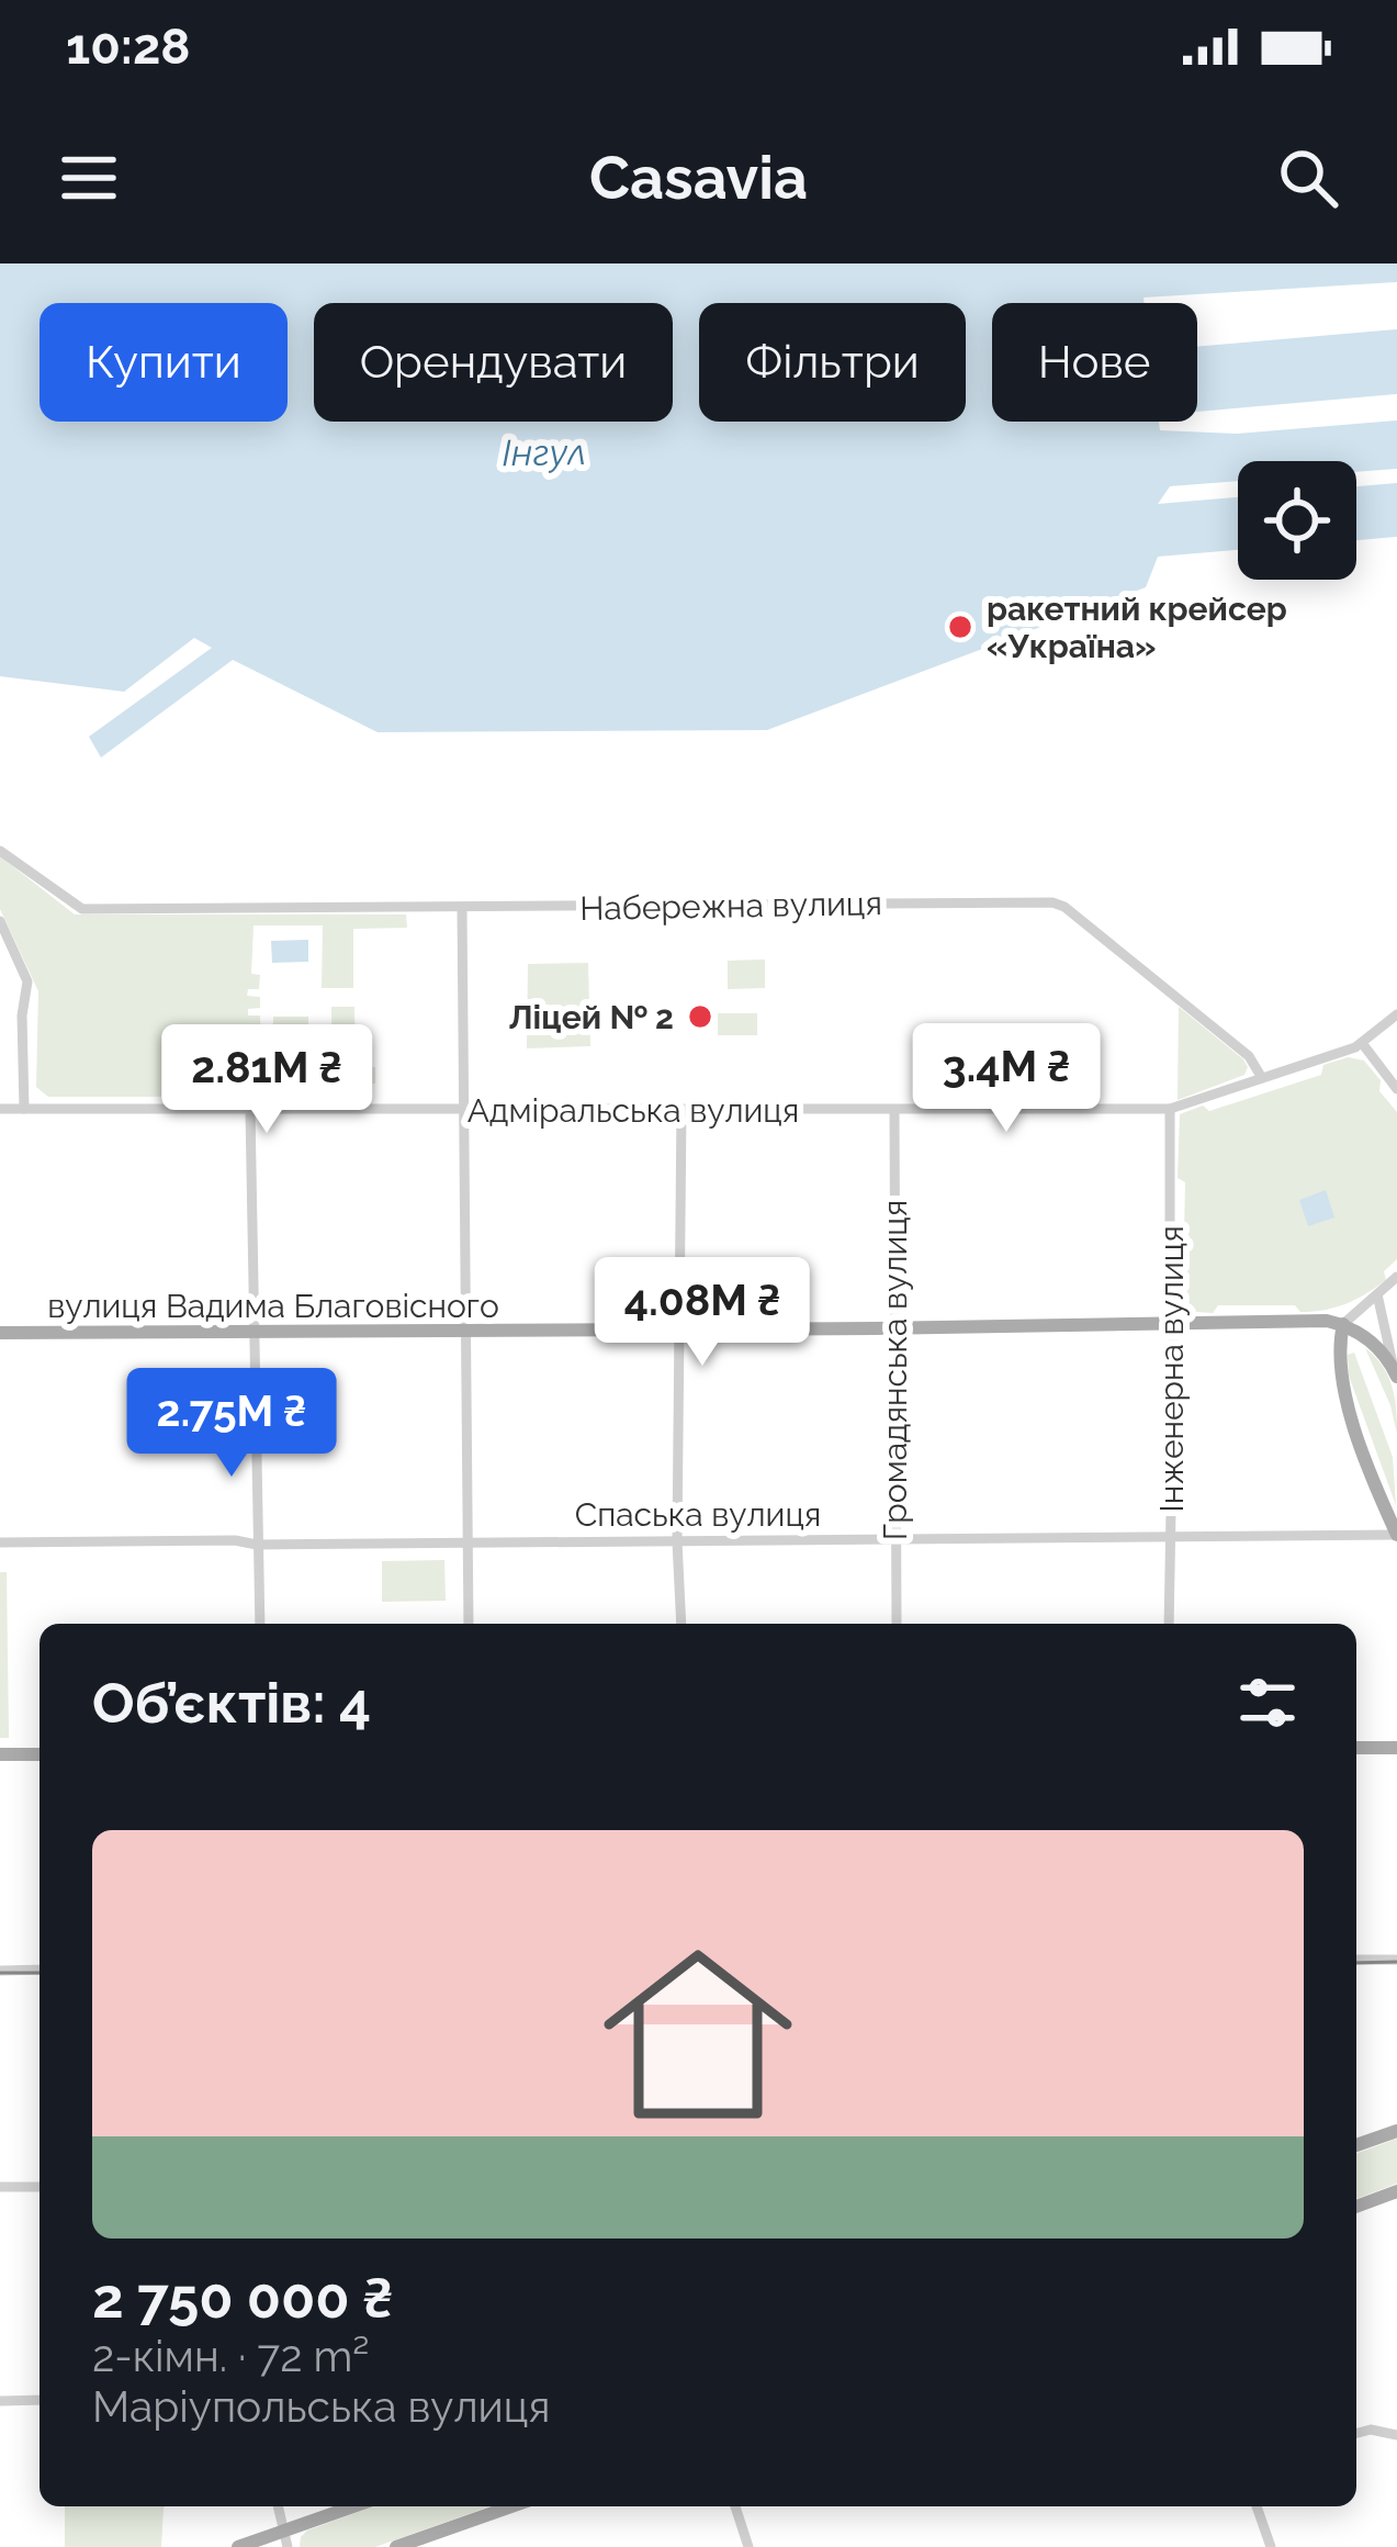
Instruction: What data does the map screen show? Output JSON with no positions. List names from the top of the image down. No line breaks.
{"streets":{"main road":["вулиця Вадима Благовісного"],"street":["Набережна вулиця","Адміральська вулиця","Інженерна вулиця","Громадянська вулиця","Спаська вулиця"]},"crossings":[["Набережна вулиця","Адміральська вулиця"],["Адміральська вулиця","Інженерна вулиця"],["Адміральська вулиця","Громадянська вулиця"],["вулиця Вадима Благовісного","Інженерна вулиця"],["вулиця Вадима Благовісного","Громадянська вулиця"],["Інженерна вулиця","Спаська вулиця"],["Громадянська вулиця","Спаська вулиця"]],"water":["Інгул"],"places":["ракетний крейсер «Україна»","Ліцей № 2"],"page":{"status":"10:28","header":"Casavia","chip":["Купити","Орендувати","Фільтри","Нове"],"price":["3.4M ₴","2.81M ₴","4.08M ₴","2.75M ₴"],"heading":"Об’єктів: 4","list":[{"name":"2 750 000 ₴","note":"2-кімн. · 72 m² · Маріупольська вулиця"}]}}
